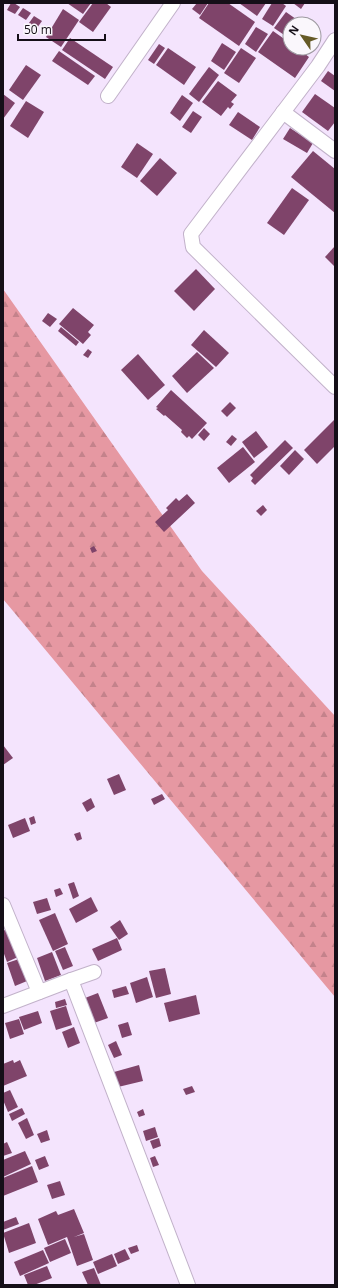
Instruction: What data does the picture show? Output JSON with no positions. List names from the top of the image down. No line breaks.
{"scale_bar":"50 m","north":"top left"}
